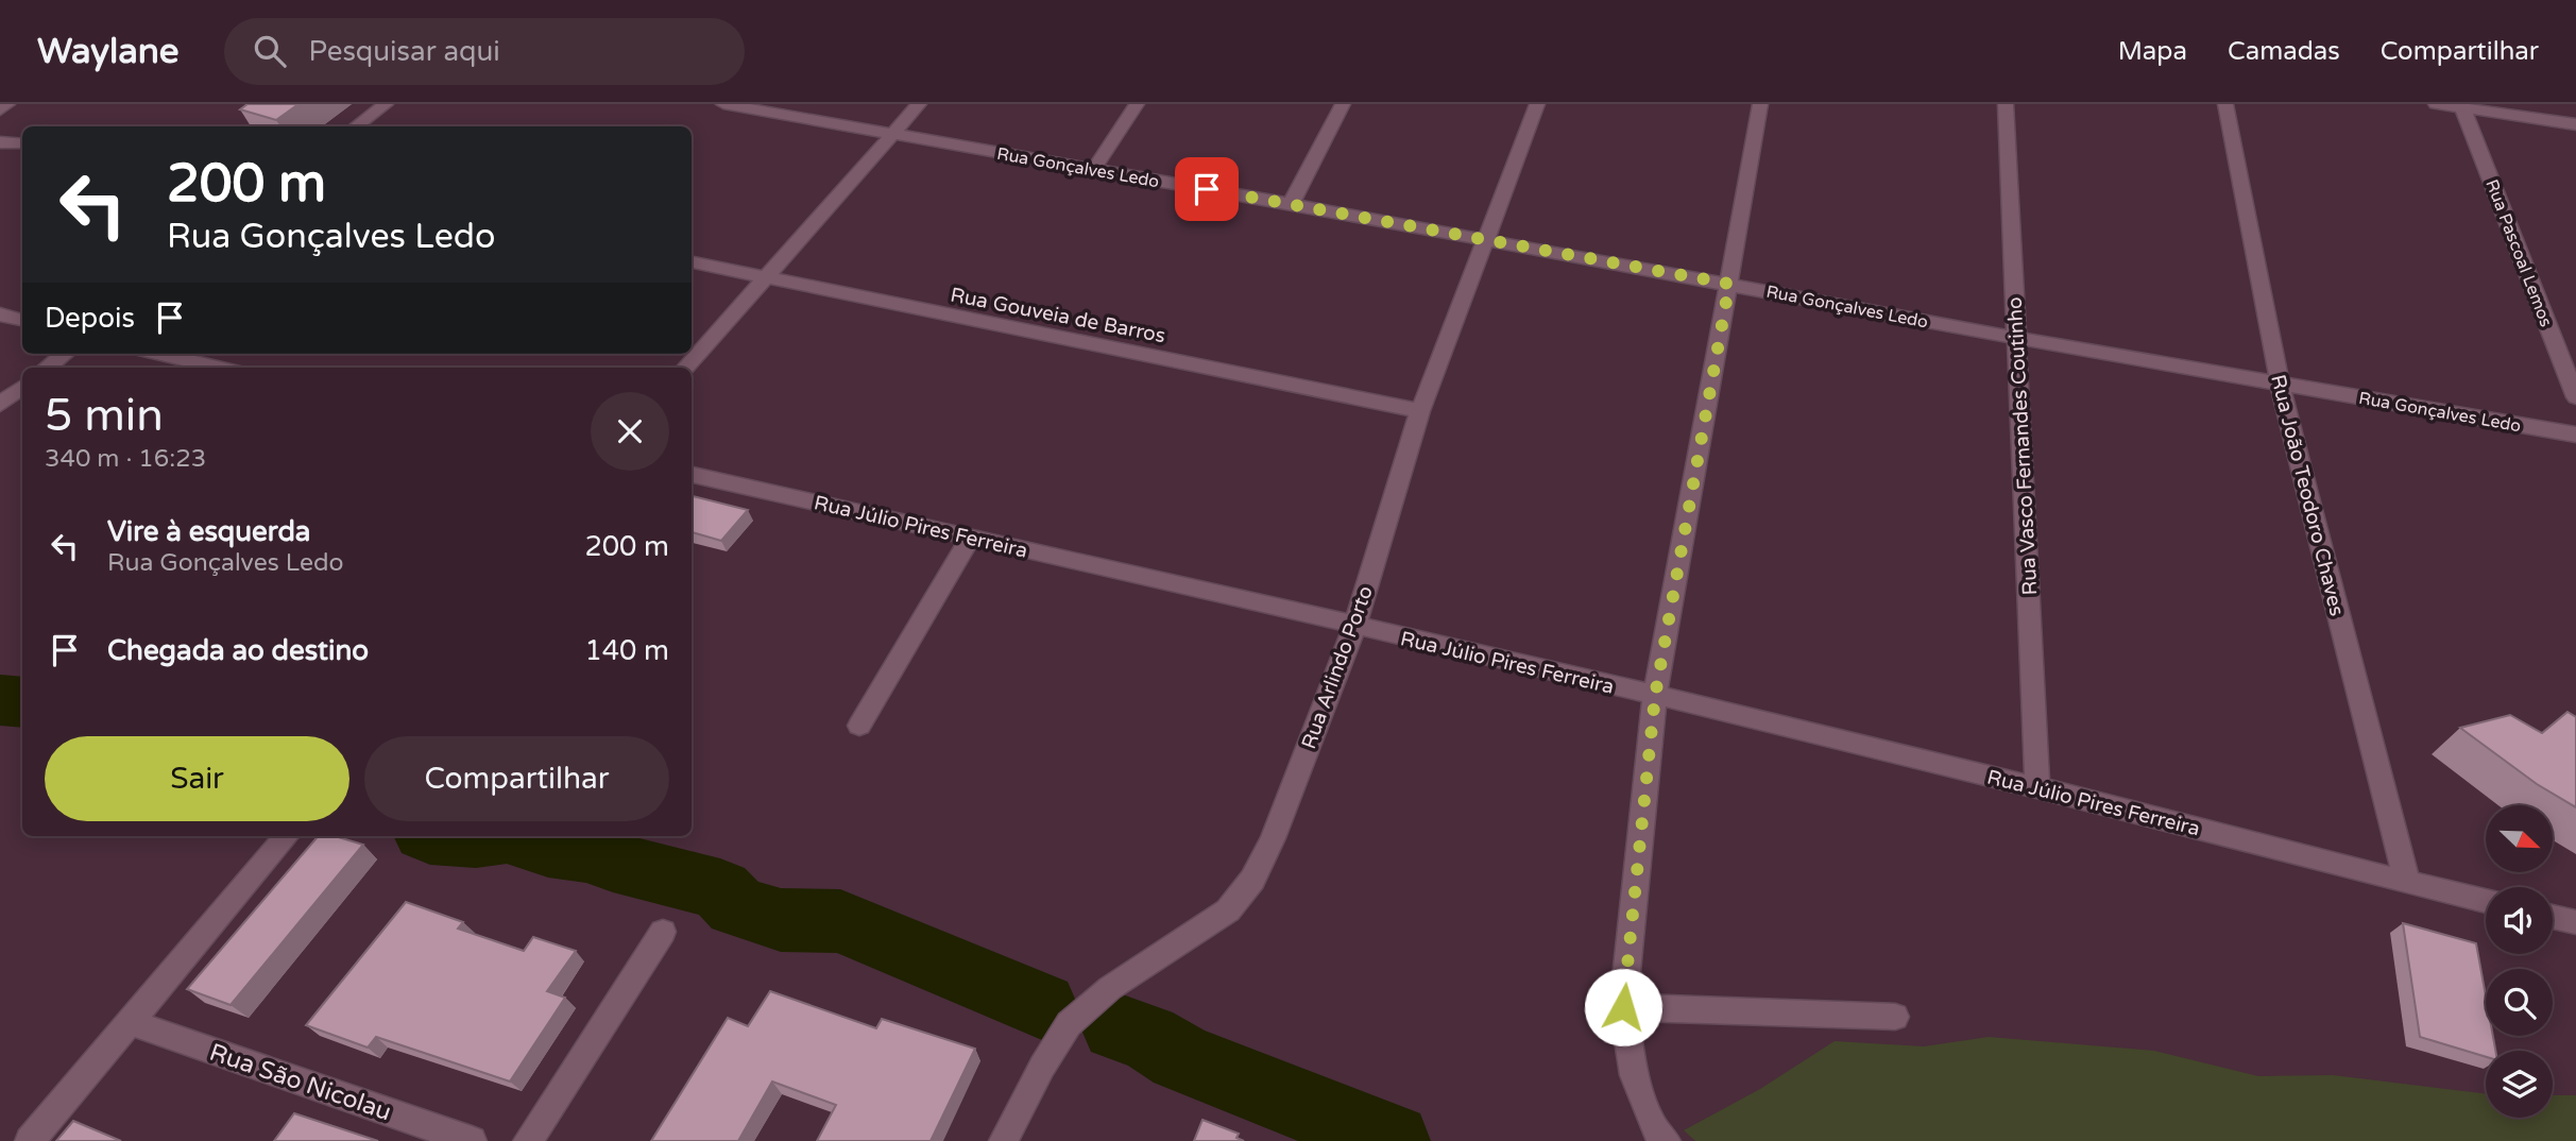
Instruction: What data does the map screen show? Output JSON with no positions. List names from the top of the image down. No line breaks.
{"streets":{"street":["Rua Gonçalves Ledo","Rua Pascoal Lemos","Rua Gouveia de Barros","Rua Vasco Fernandes Coutinho","Rua João Teodoro Chaves","Rua Júlio Pires Ferreira","Rua Arlindo Porto","Rua São Nicolau"]},"crossings":[["Rua Gonçalves Ledo","Rua Vasco Fernandes Coutinho"],["Rua Gonçalves Ledo","Rua João Teodoro Chaves"],["Rua Gonçalves Ledo","Rua Arlindo Porto"],["Rua Gouveia de Barros","Rua Arlindo Porto"],["Rua Vasco Fernandes Coutinho","Rua Júlio Pires Ferreira"],["Rua João Teodoro Chaves","Rua Júlio Pires Ferreira"],["Rua Júlio Pires Ferreira","Rua Arlindo Porto"]],"north":"bottom right","page":{"header":"Waylane","search":"Pesquisar aqui","nav":["Mapa","Camadas","Compartilhar"],"turn":["200 m","Rua Gonçalves Ledo"],"then":"Depois","heading":["5 min","340 m · 16:23"],"list":[{"name":"Vire à esquerda","note":"Rua Gonçalves Ledo","value":"200 m"},{"name":"Chegada ao destino","value":"140 m"}],"buttons":["Sair","Compartilhar"]}}
